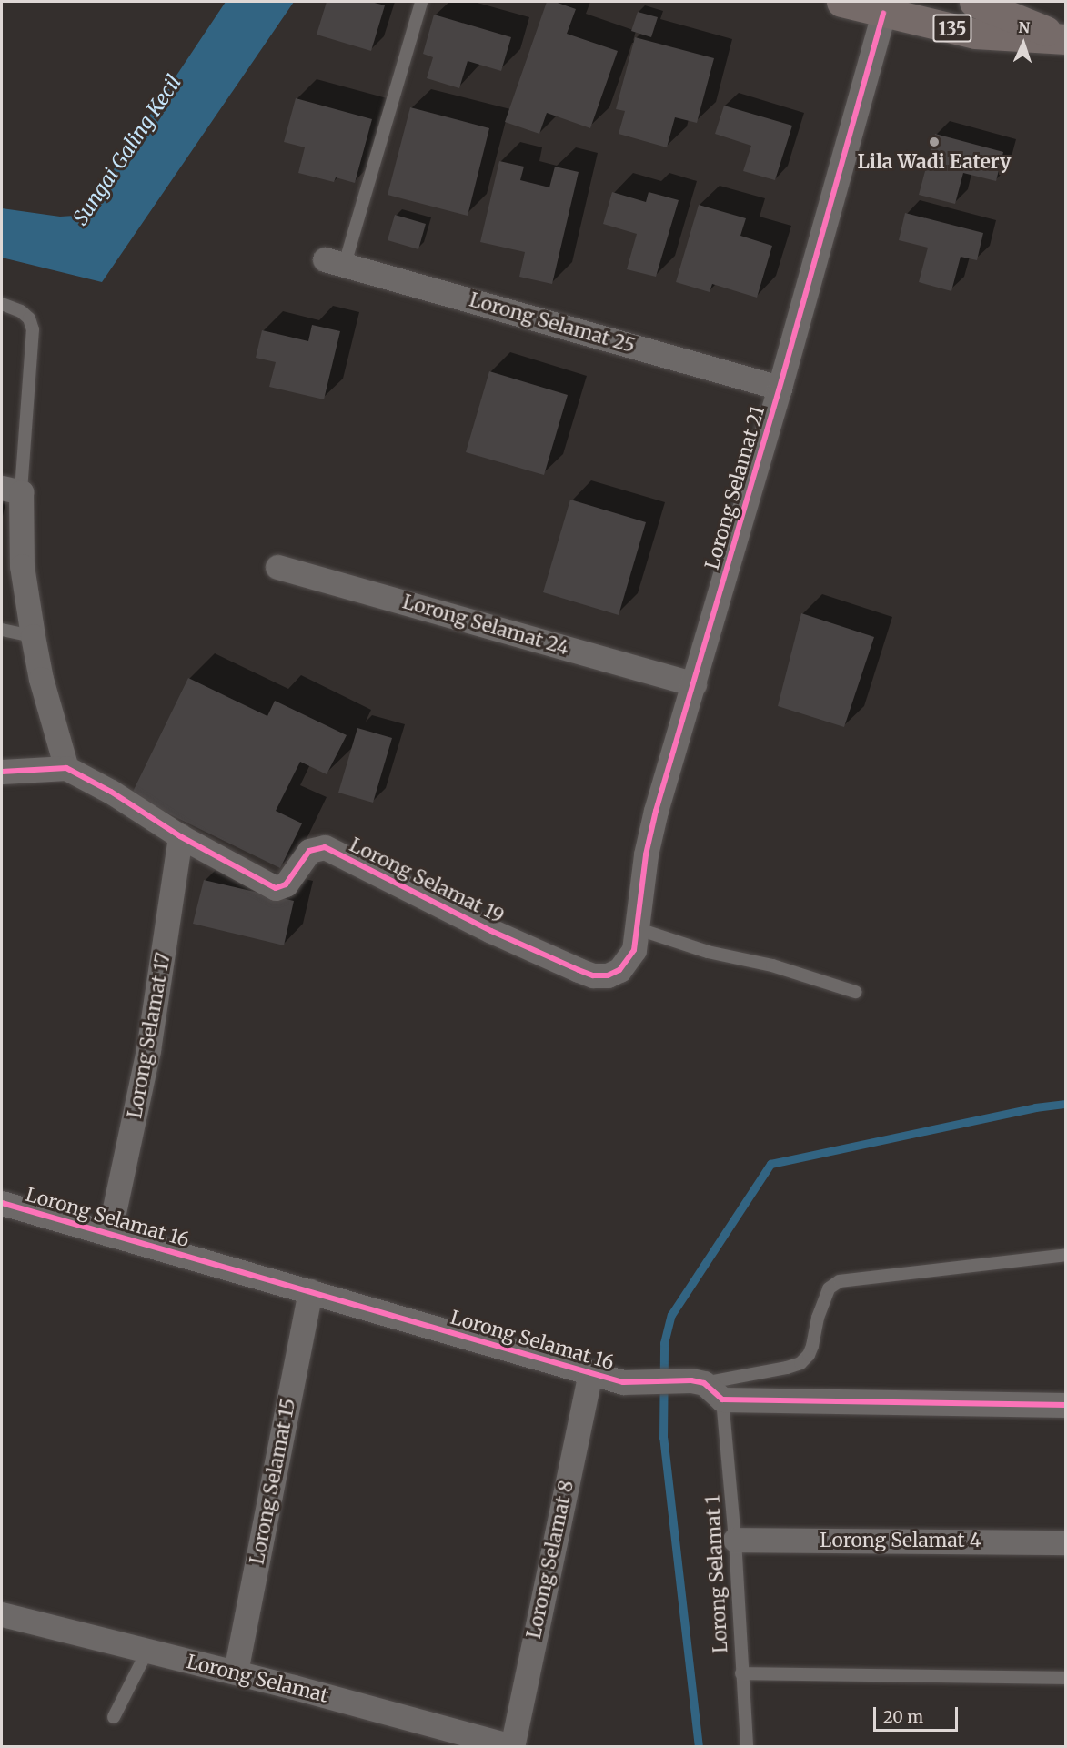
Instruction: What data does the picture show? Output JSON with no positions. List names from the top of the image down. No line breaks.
{"streets":{"main road":["135"],"street":["Lorong Selamat 25","Lorong Selamat 21","Lorong Selamat 24","Lorong Selamat 19","Lorong Selamat 17","Lorong Selamat 16","Lorong Selamat 15","Lorong Selamat 4","Lorong Selamat 8","Lorong Selamat"],"lane":["Lorong Selamat 1"]},"crossings":[["135","Lorong Selamat 21"],["Lorong Selamat 25","Lorong Selamat 21"],["Lorong Selamat 21","Lorong Selamat 24"],["Lorong Selamat 21","Lorong Selamat 19"],["Lorong Selamat 19","Lorong Selamat 17"],["Lorong Selamat 17","Lorong Selamat 16"],["Lorong Selamat 16","Lorong Selamat 15"],["Lorong Selamat 16","Lorong Selamat 8"],["Lorong Selamat 15","Lorong Selamat"],["Lorong Selamat 4","Lorong Selamat 1"],["Lorong Selamat 8","Lorong Selamat"]],"water":["Sungai Galing Kecil"],"places":["Lila Wadi Eatery"],"scale_bar":"20 m","north":"top"}
